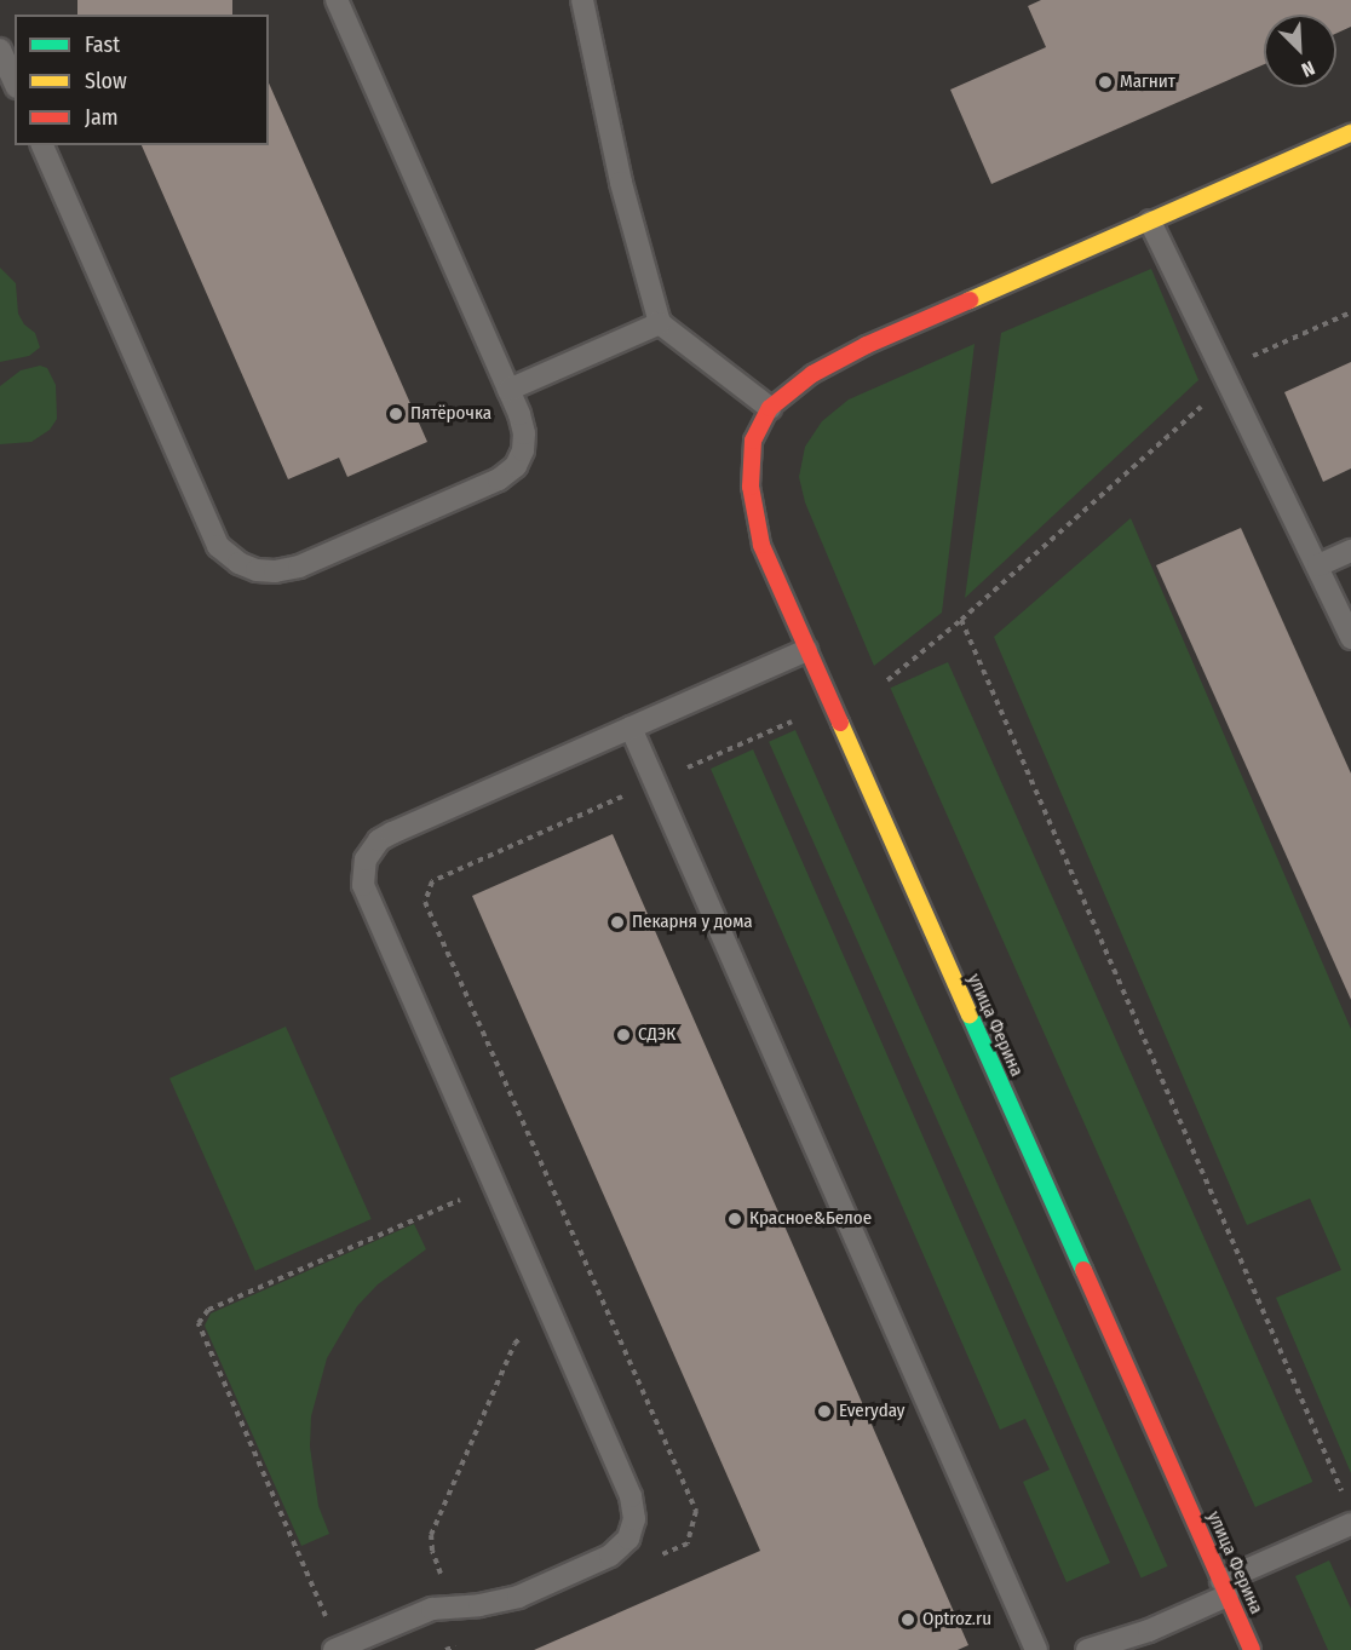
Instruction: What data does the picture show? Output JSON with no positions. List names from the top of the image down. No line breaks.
{"streets":{"street":["улица Ферина"]},"places":["Магнит","Пятёрочка","Пекарня у дома","СДЭК","Красное&Белое","Everyday","Optroz.ru"],"legend":["Fast","Slow","Jam"],"north":"bottom right"}
